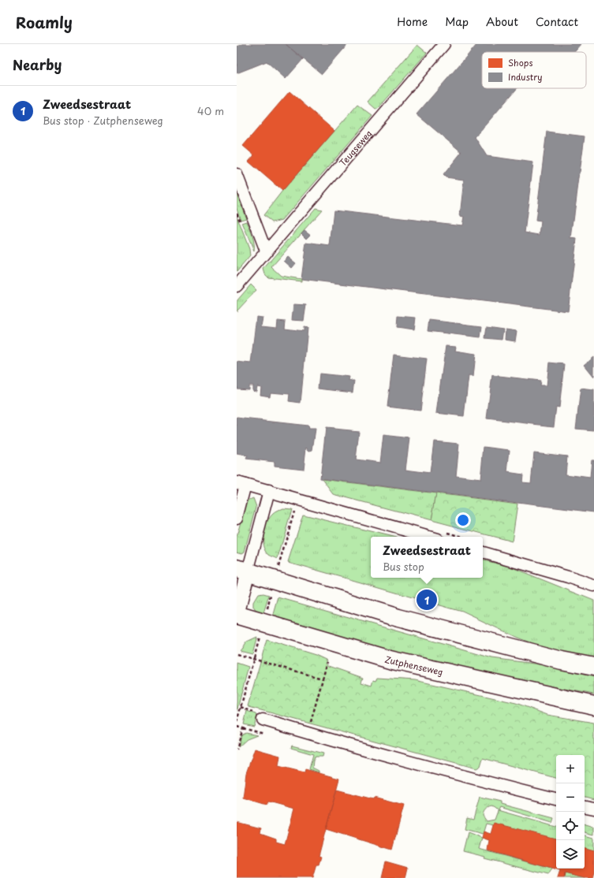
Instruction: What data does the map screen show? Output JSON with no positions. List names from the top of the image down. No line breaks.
{"streets":{"main road":["Zutphenseweg"],"street":["Teugseweg"]},"legend":["Shops","Industry"],"page":{"header":"Roamly","nav":["Home","Map","About","Contact"],"heading":"Nearby","list":[{"mark":"1","name":"Zweedsestraat","note":"Bus stop · Zutphenseweg","value":"40 m"}],"popup":["Zweedsestraat","Bus stop"],"pins":"1","map_buttons":["+","−"]}}
